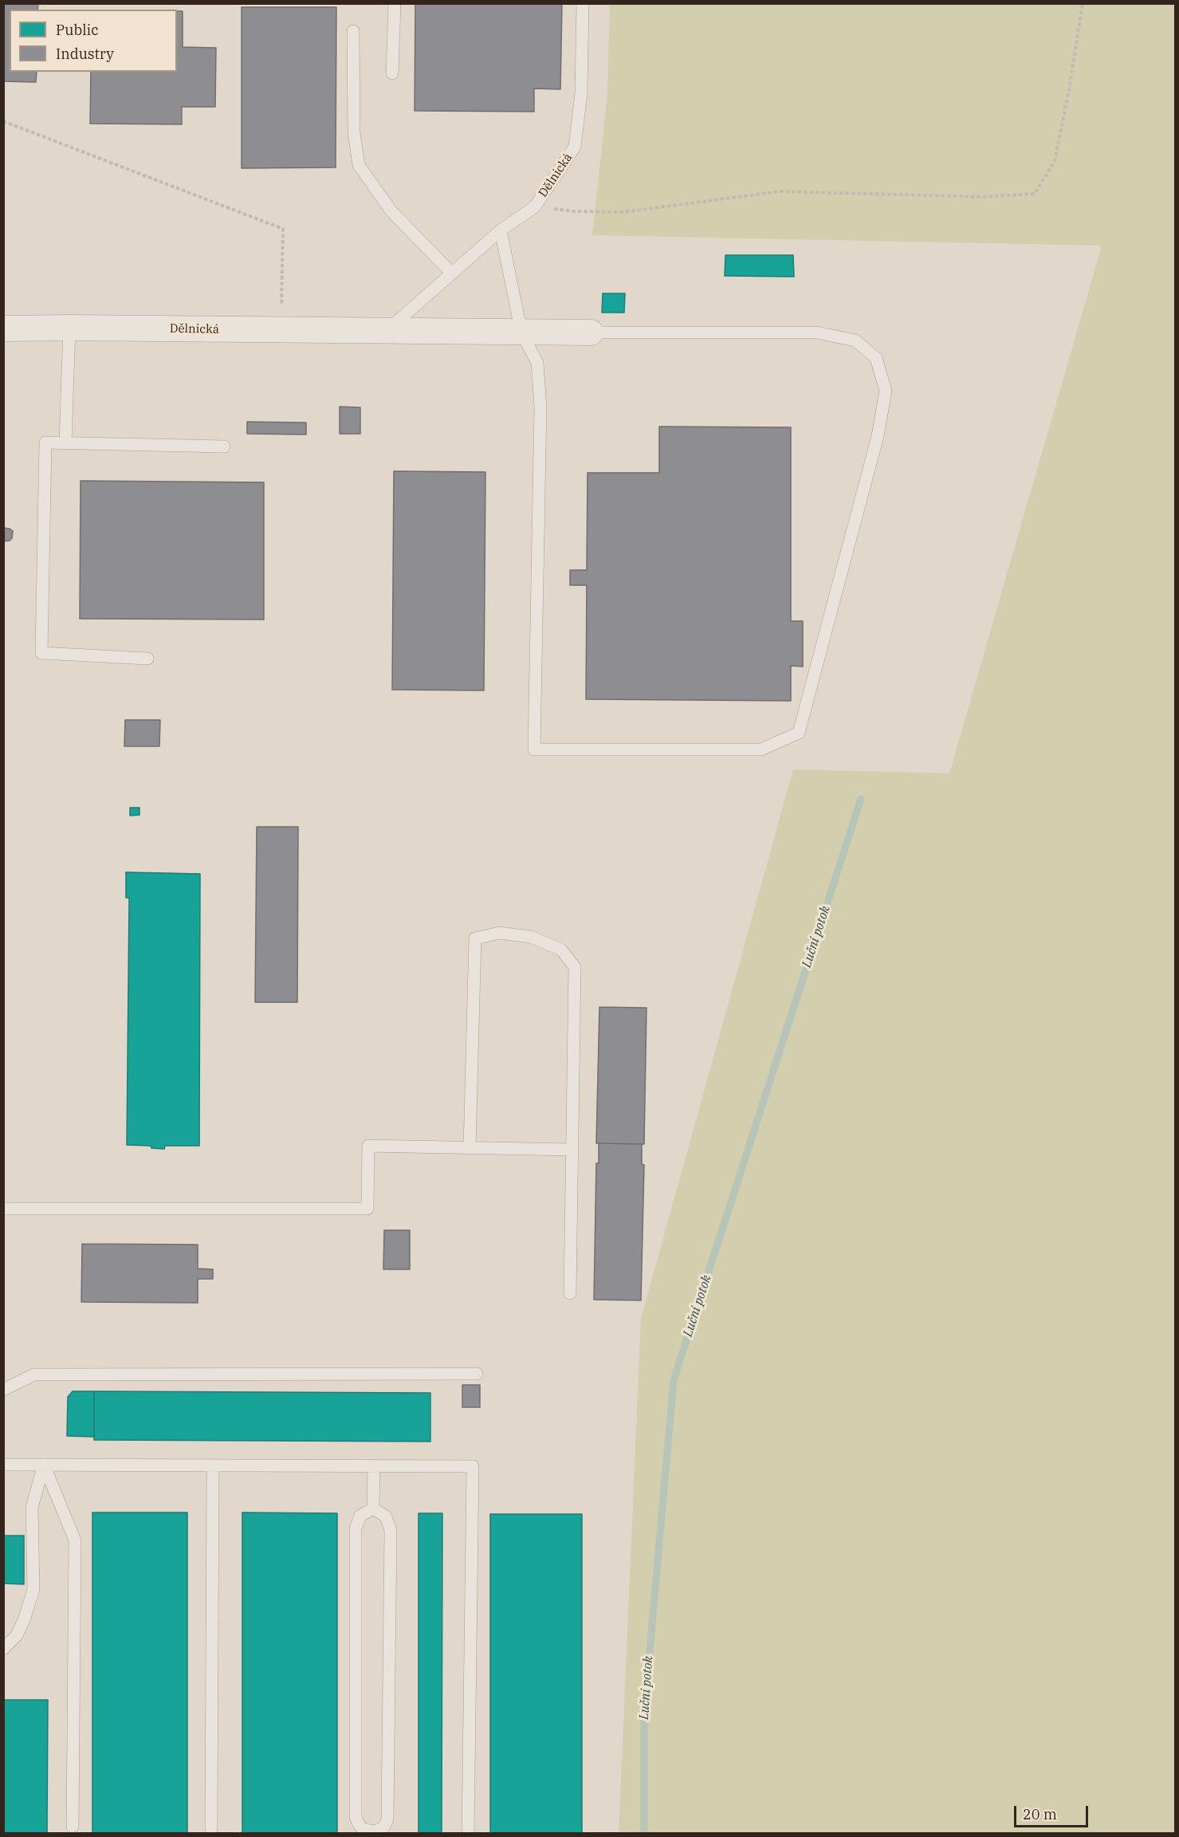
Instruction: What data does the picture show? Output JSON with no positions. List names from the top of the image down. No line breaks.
{"streets":{"street":["Dělnická"]},"water":["Luční potok"],"legend":["Public","Industry"],"scale_bar":"20 m"}
